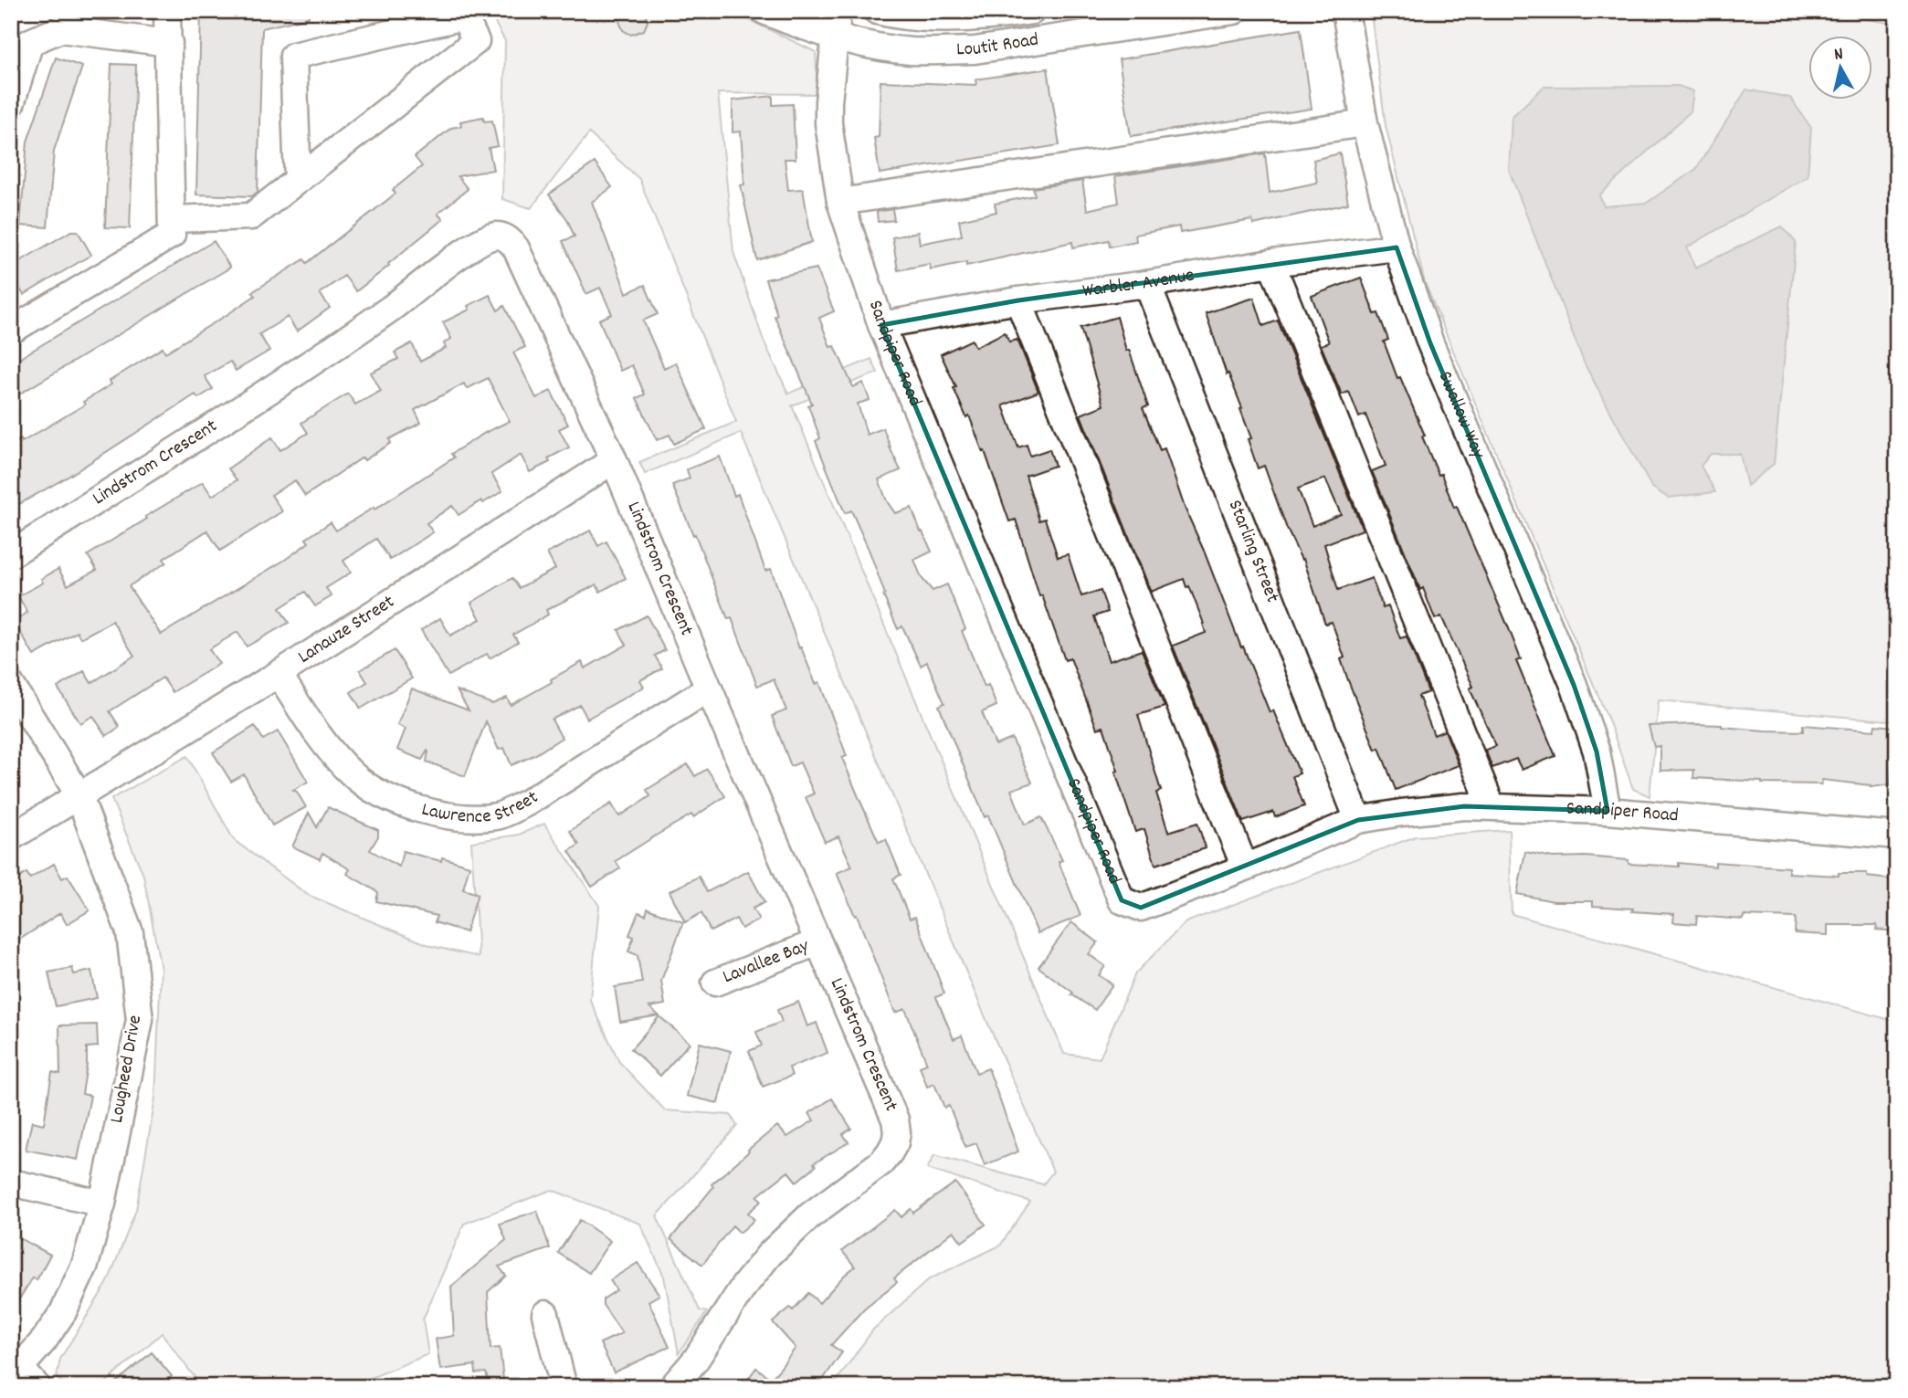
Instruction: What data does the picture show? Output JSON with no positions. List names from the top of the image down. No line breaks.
{"streets":{"street":["Loutit Road","Warbler Avenue","Sandpiper Road","Swallow Way","Lindstrom Crescent","Starling Street","Lanauze Street","Lawrence Street","Lavallee Bay","Lougheed Drive"]},"crossings":[["Loutit Road","Sandpiper Road"],["Warbler Avenue","Sandpiper Road"],["Warbler Avenue","Swallow Way"],["Warbler Avenue","Starling Street"],["Sandpiper Road","Swallow Way"],["Sandpiper Road","Starling Street"],["Lindstrom Crescent","Lanauze Street"],["Lindstrom Crescent","Lawrence Street"],["Lindstrom Crescent","Lavallee Bay"],["Lanauze Street","Lawrence Street"],["Lanauze Street","Lougheed Drive"]],"north":"top"}
